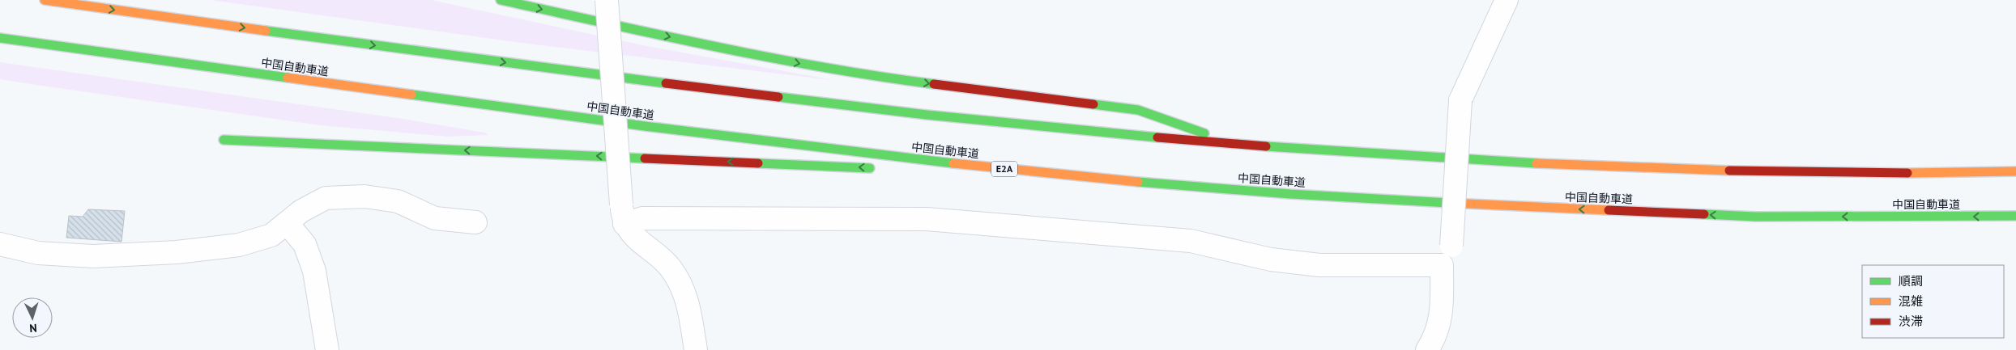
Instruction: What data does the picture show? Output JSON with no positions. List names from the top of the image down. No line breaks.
{"streets":{"highway":["中国自動車道","E2A"]},"legend":["順調","混雑","渋滞"],"north":"bottom"}
